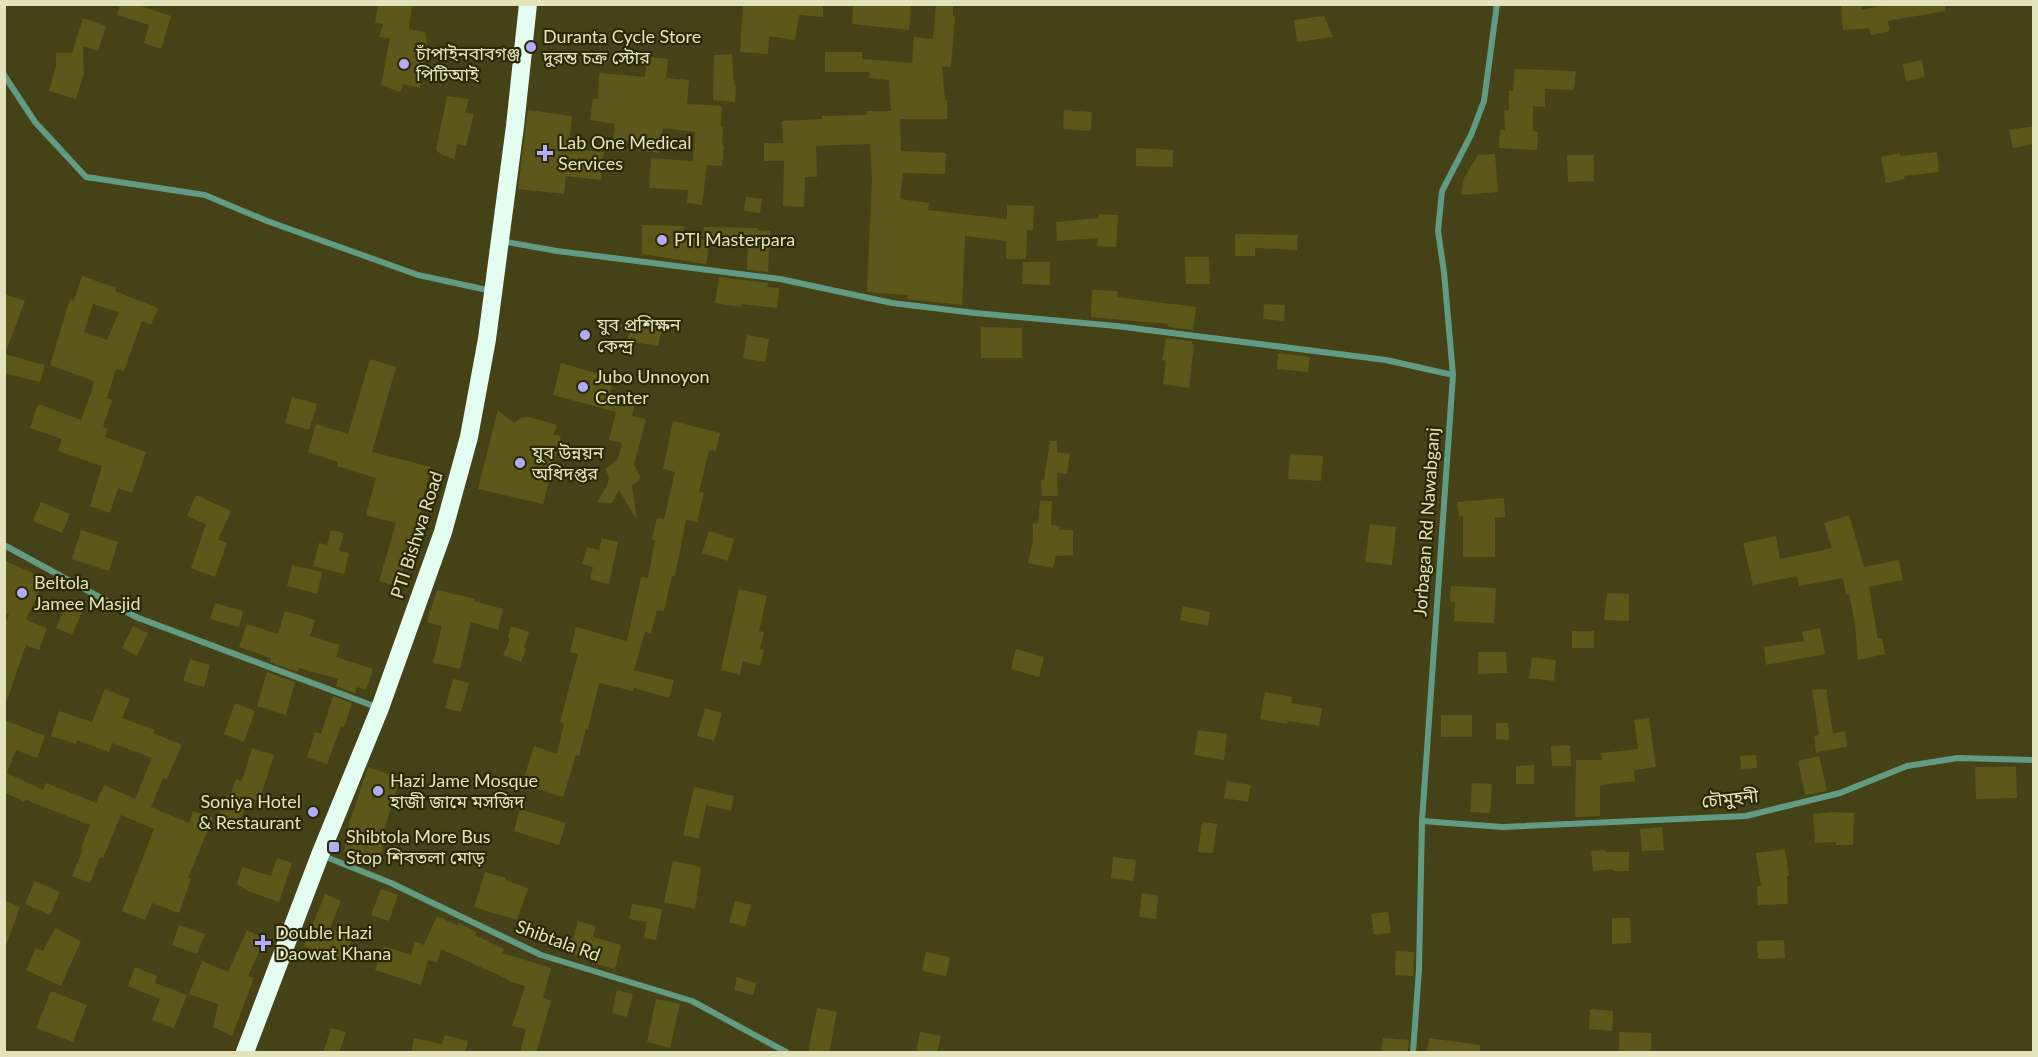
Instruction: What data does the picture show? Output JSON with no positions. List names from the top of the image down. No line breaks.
{"streets":{"highway":["PTI Bishwa Road"],"street":["Jorbagan Rd Nawabganj","চৌমুহনী","Shibtala Rd"]},"crossings":[["Jorbagan Rd Nawabganj","চৌমুহনী"],["PTI Bishwa Road","Shibtala Rd"]],"places":{"other":["Duranta Cycle Store দুরন্ত চক্র স্টোর","চাঁপাইনবাবগঞ্জ পিটিআই","PTI Masterpara","যুব প্রশিক্ষন কেন্দ্র","Jubo Unnoyon Center","যুব উন্নয়ন অধিদপ্তর","Beltola Jamee Masjid","Hazi Jame Mosque হাজী জামে মসজিদ","Soniya Hotel & Restaurant"],"health":["Lab One Medical Services","Double Hazi Daowat Khana"],"transit":["Shibtola More Bus Stop শিবতলা মোড়"]}}
